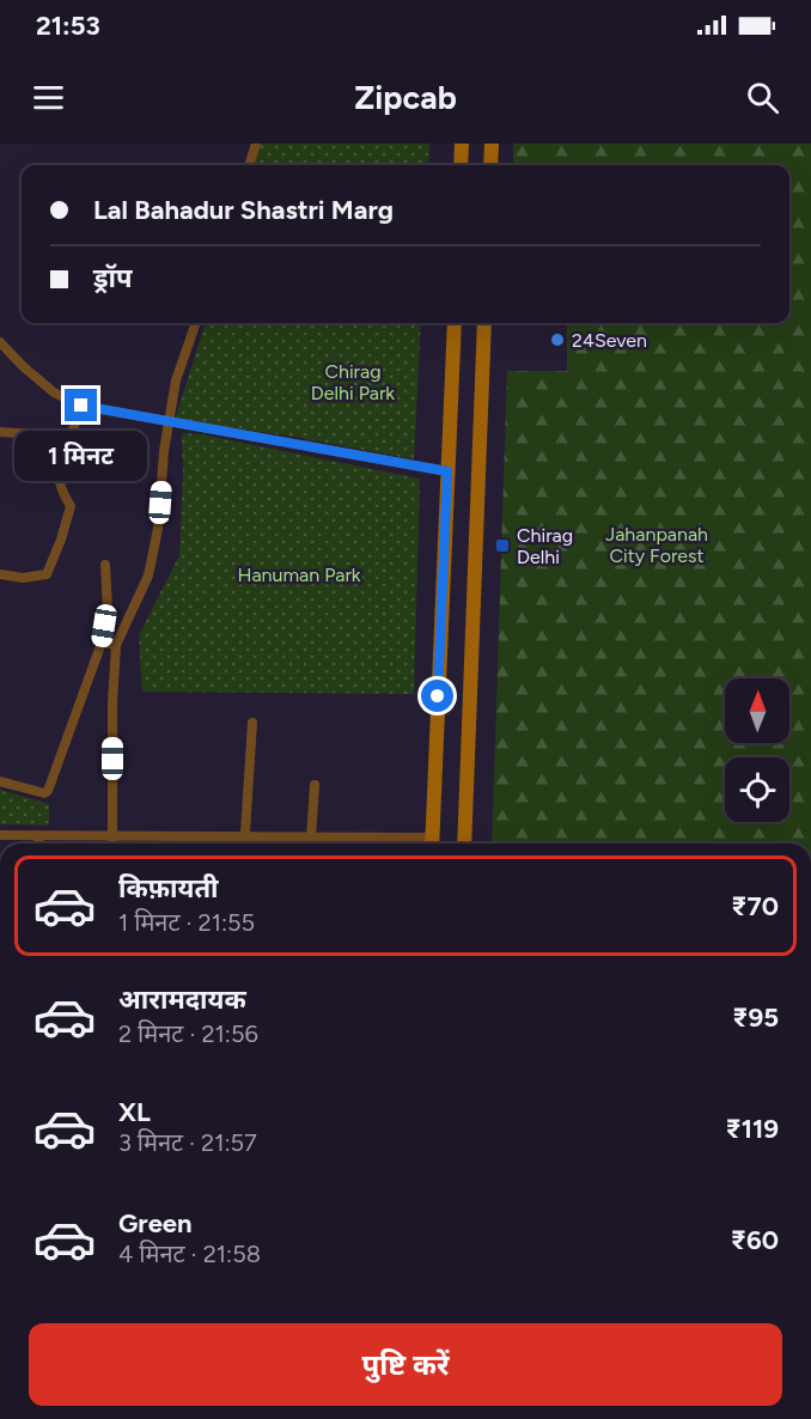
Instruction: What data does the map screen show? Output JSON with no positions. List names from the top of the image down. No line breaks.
{"parks":["Chirag Delhi Park","Jahanpanah City Forest","Hanuman Park"],"places":{"other":["24Seven"],"transit":["Chirag Delhi"]},"north":"top","page":{"status":"21:53","header":"Zipcab","banner":["Lal Bahadur Shastri Marg","ड्रॉप"],"bubble":"1 मिनट","list":[{"name":"किफ़ायती","note":"1 मिनट · 21:55","value":"₹70"},{"name":"आरामदायक","note":"2 मिनट · 21:56","value":"₹95"},{"name":"XL","note":"3 मिनट · 21:57","value":"₹119"},{"name":"Green","note":"4 मिनट · 21:58","value":"₹60"}],"buttons":"पुष्टि करें"}}
